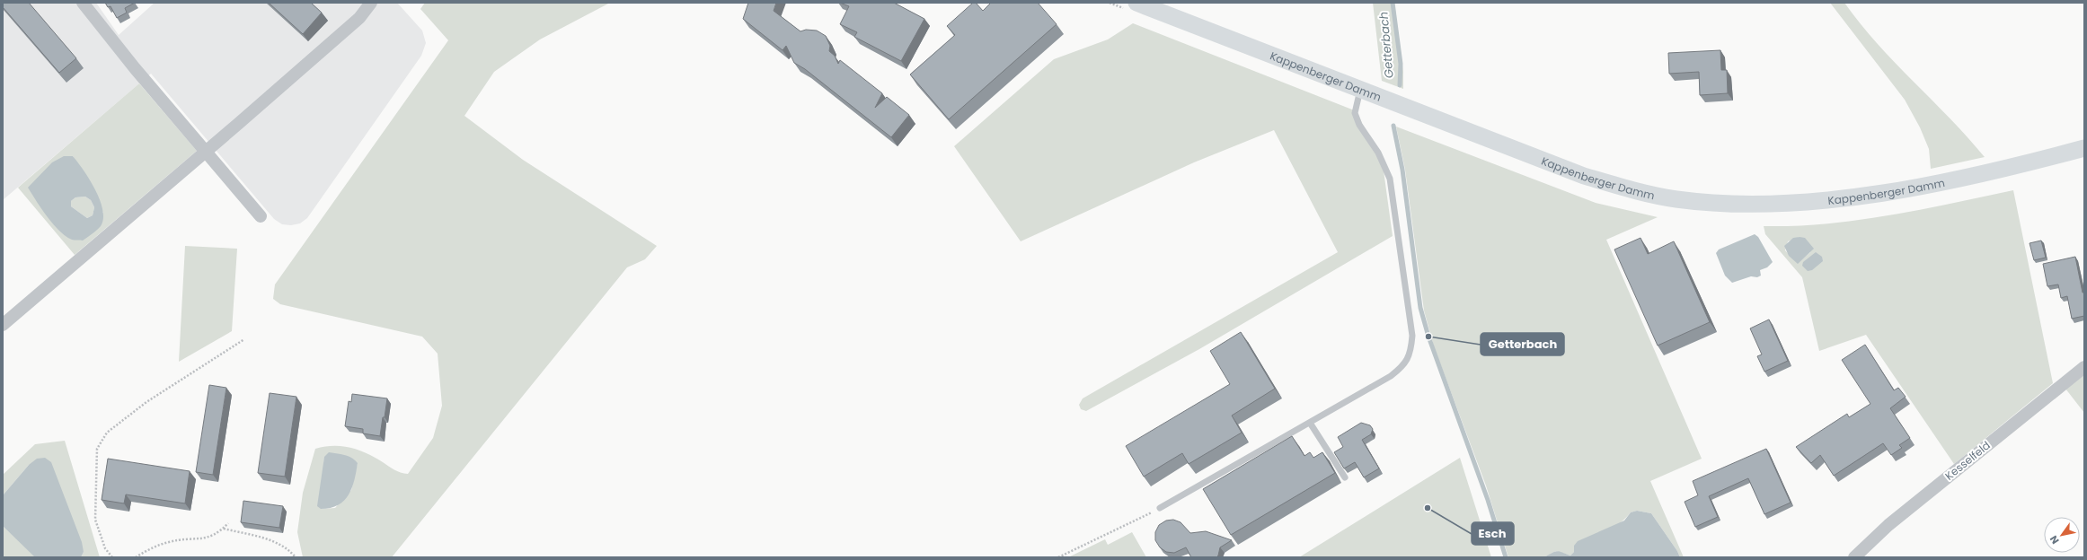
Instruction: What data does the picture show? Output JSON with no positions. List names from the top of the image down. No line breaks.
{"streets":{"main road":["Kappenberger Damm"],"street":["Kesselfeld"]},"water":["Getterbach"],"places":["Getterbach","Esch"],"north":"bottom left"}
